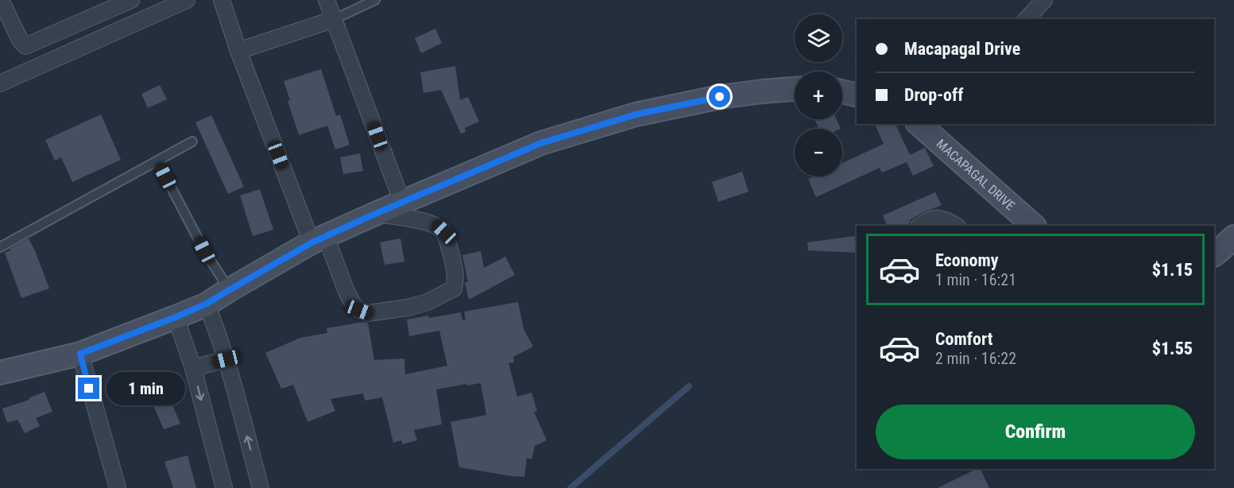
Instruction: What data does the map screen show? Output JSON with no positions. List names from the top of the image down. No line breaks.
{"streets":{"main road":["MACAPAGAL DRIVE"]},"page":{"map_buttons":["+","−"],"banner":["Macapagal Drive","Drop-off"],"list":[{"name":"Economy","note":"1 min · 16:21","value":"$1.15"},{"name":"Comfort","note":"2 min · 16:22","value":"$1.55"}],"bubble":"1 min","buttons":"Confirm"}}
